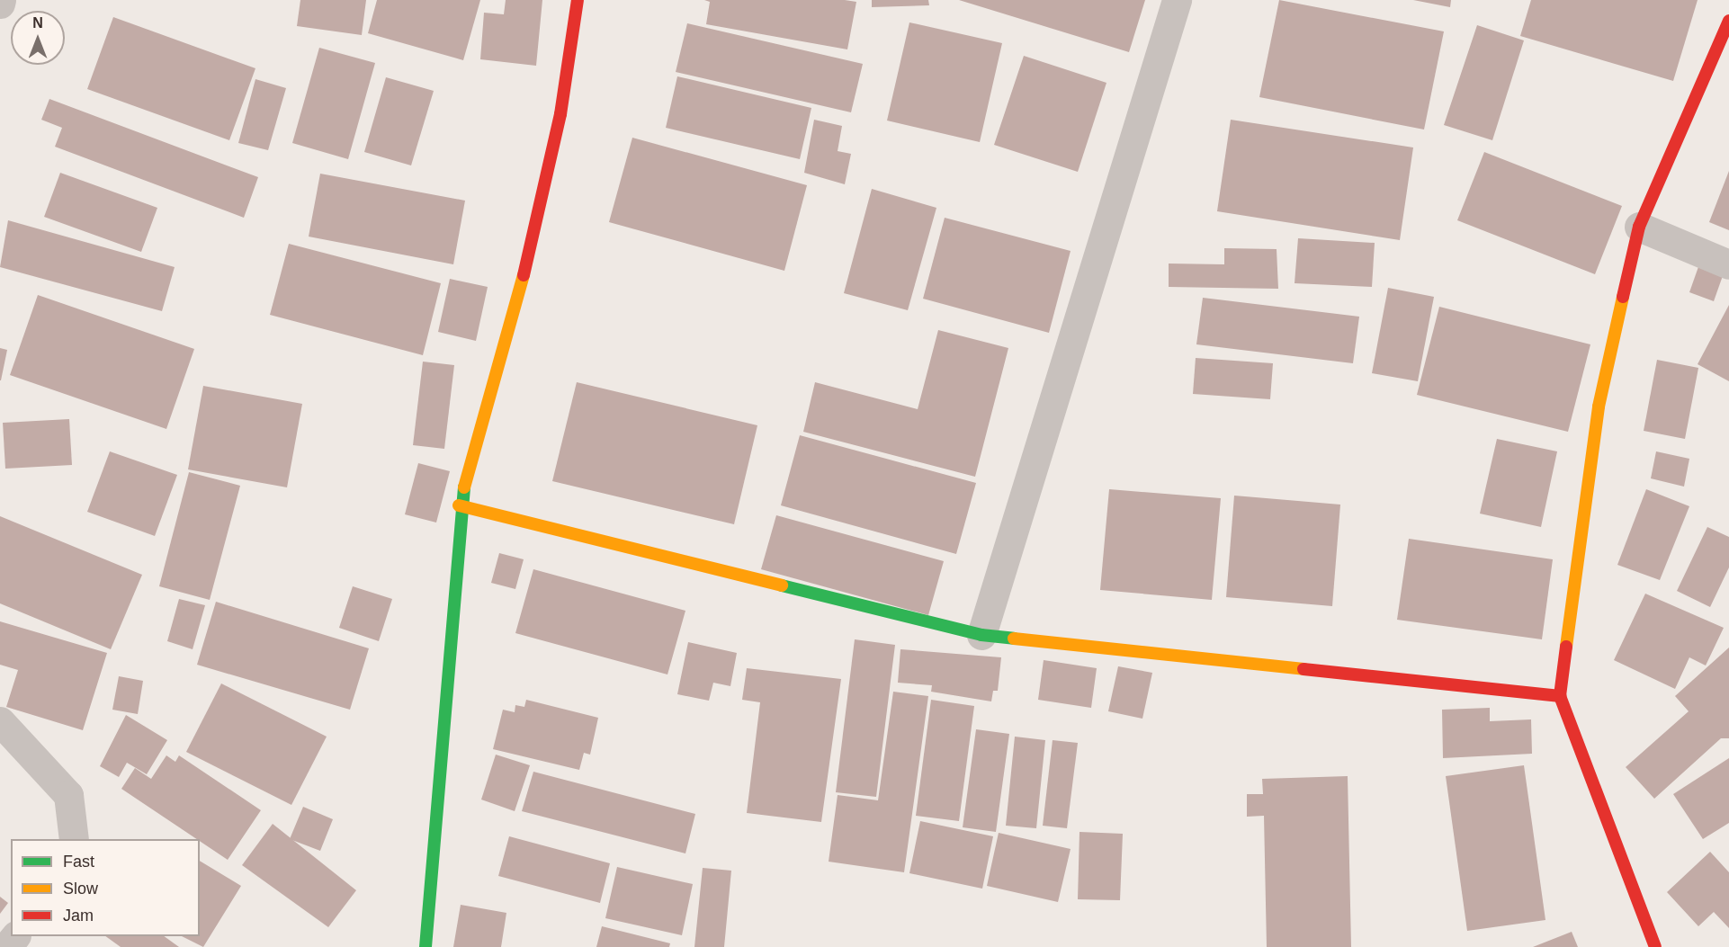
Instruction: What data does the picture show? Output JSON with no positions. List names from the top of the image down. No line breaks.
{"legend":["Fast","Slow","Jam"],"north":"top"}
